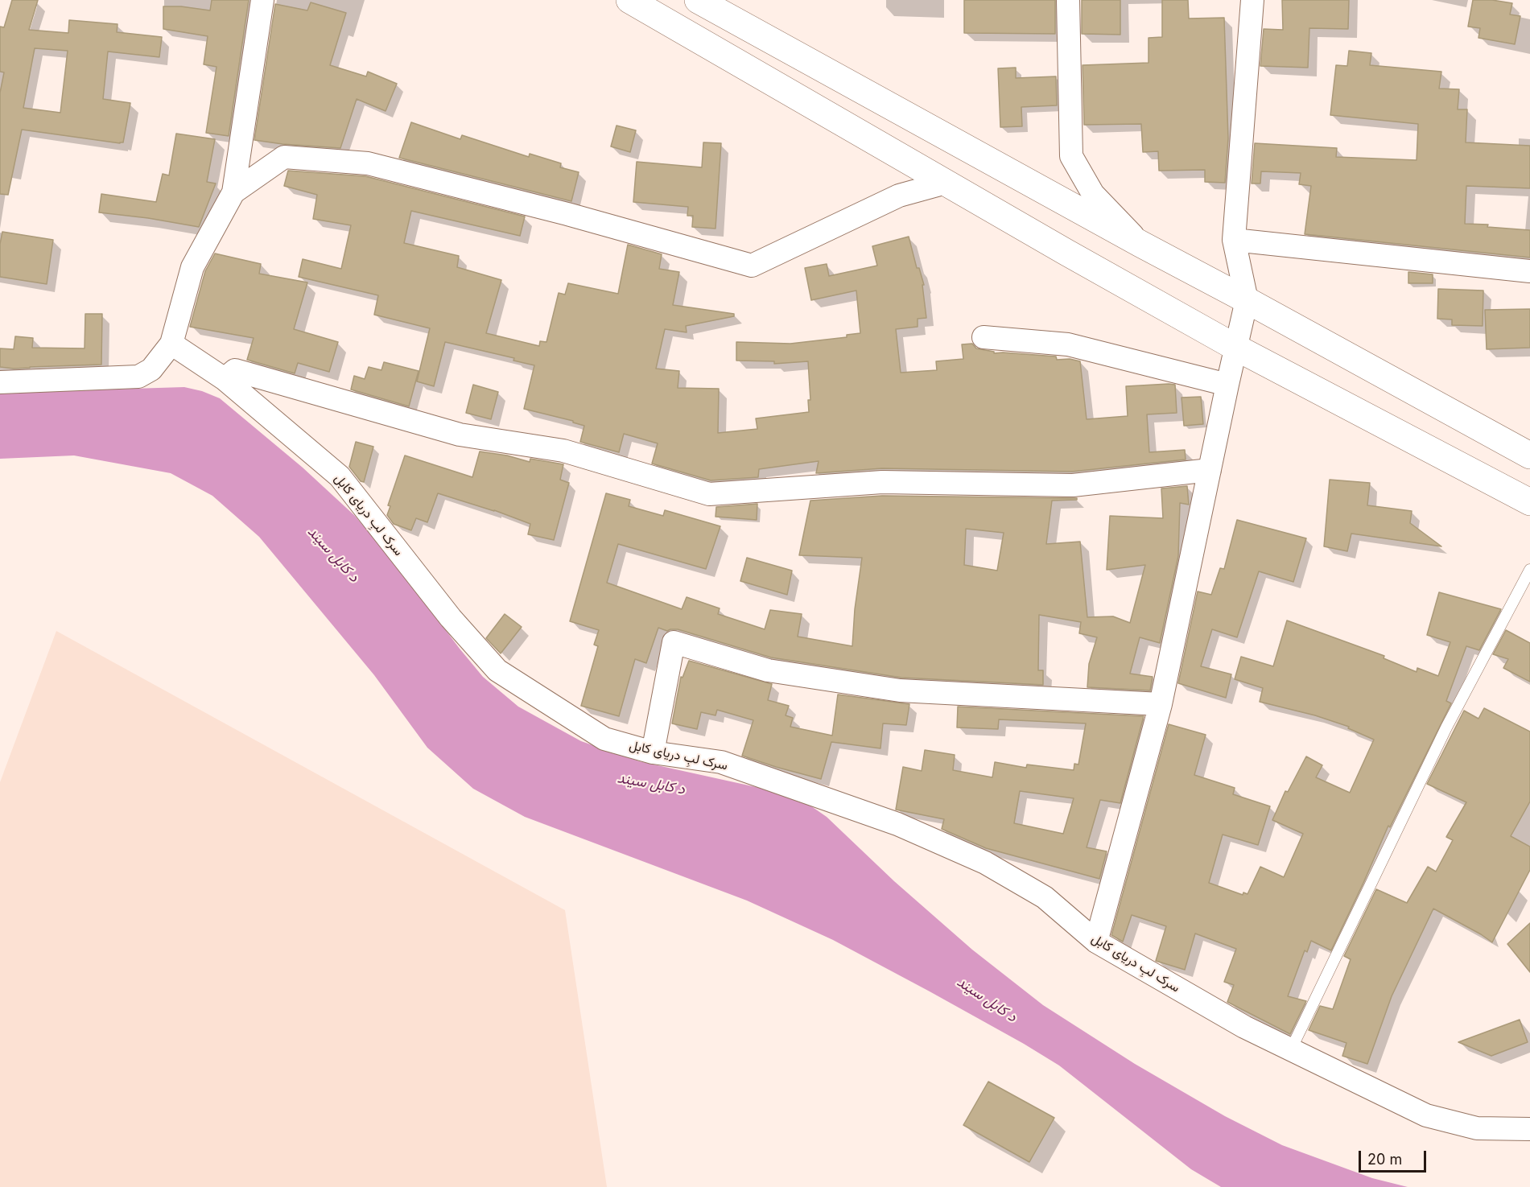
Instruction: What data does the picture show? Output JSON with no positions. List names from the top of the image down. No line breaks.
{"streets":{"street":["سرک لبِ دریای کابل"]},"water":["د کابل سيند"],"scale_bar":"20 m"}
